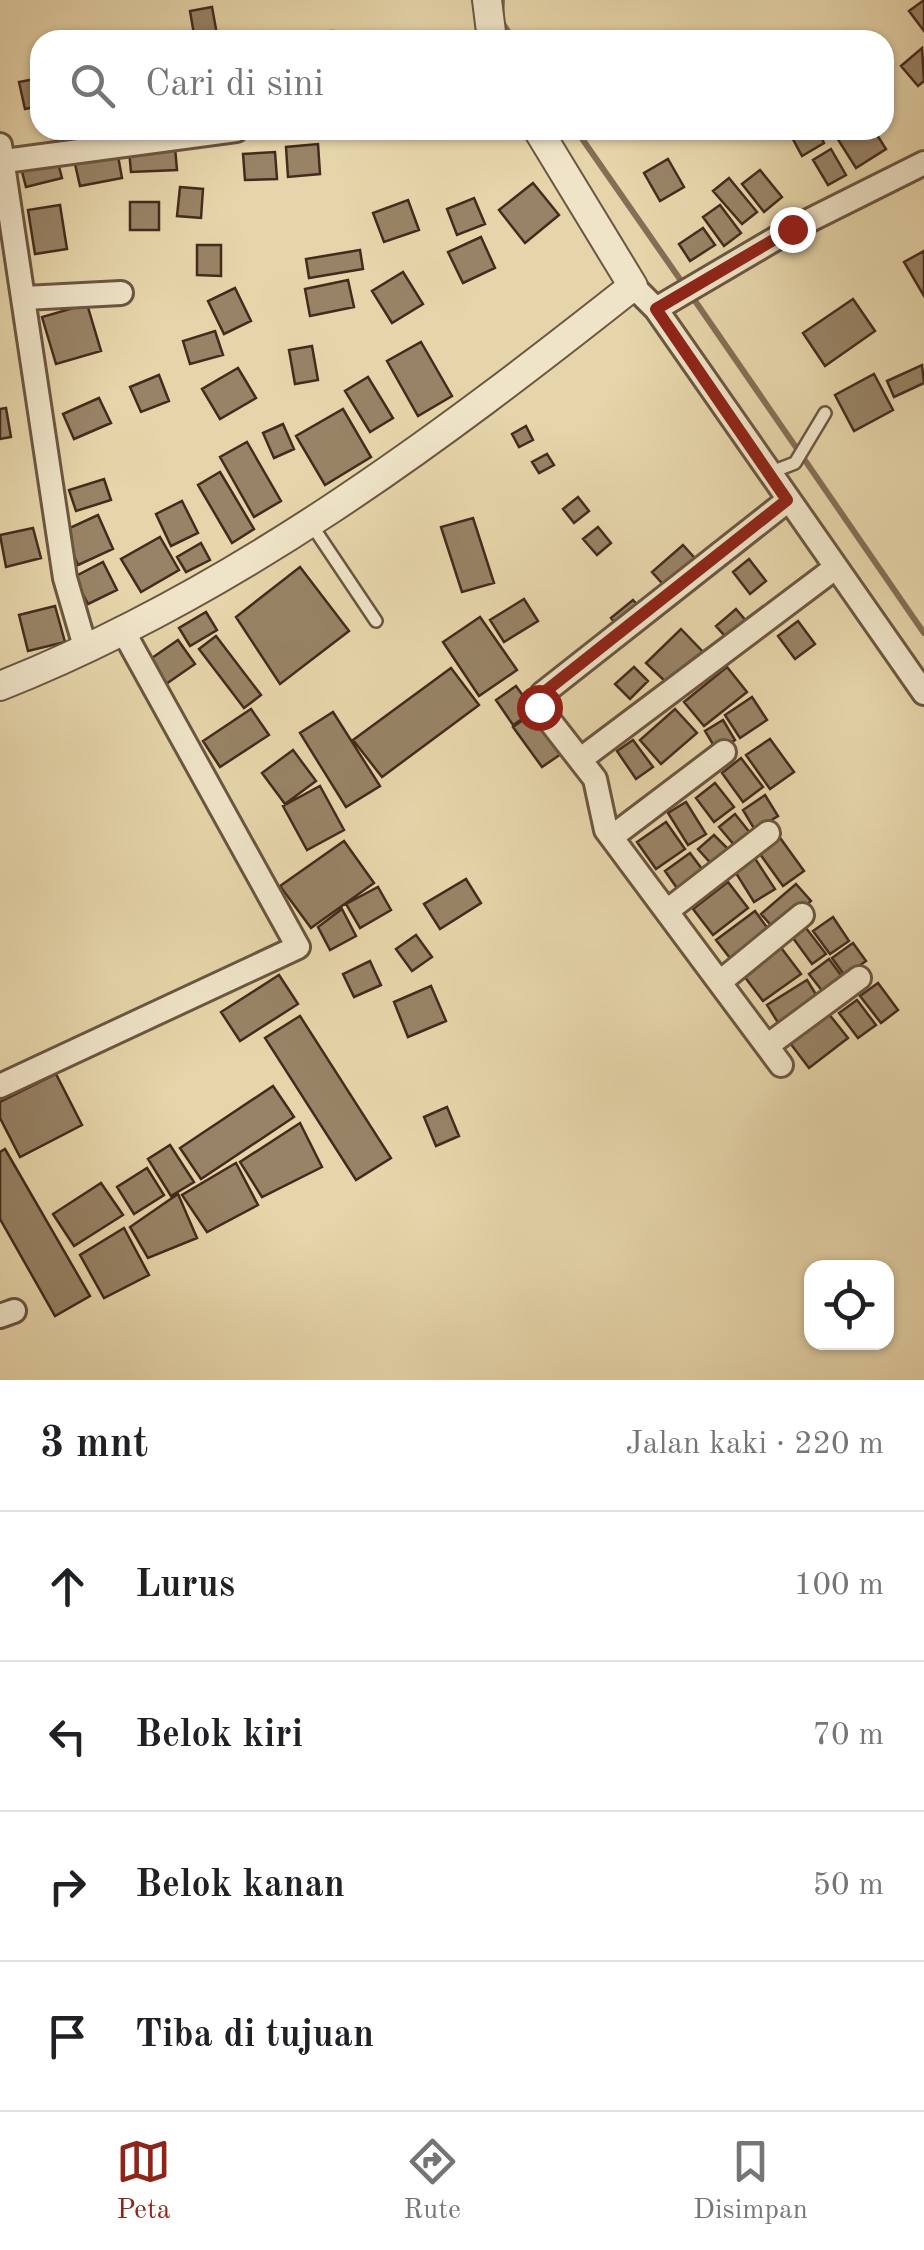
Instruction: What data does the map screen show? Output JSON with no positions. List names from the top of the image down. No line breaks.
{"page":{"search":"Cari di sini","heading":["3 mnt","Jalan kaki · 220 m"],"list":[["Lurus","100 m"],["Belok kiri","70 m"],["Belok kanan","50 m"],"Tiba di tujuan"],"nav":["Peta","Rute","Disimpan"]}}
